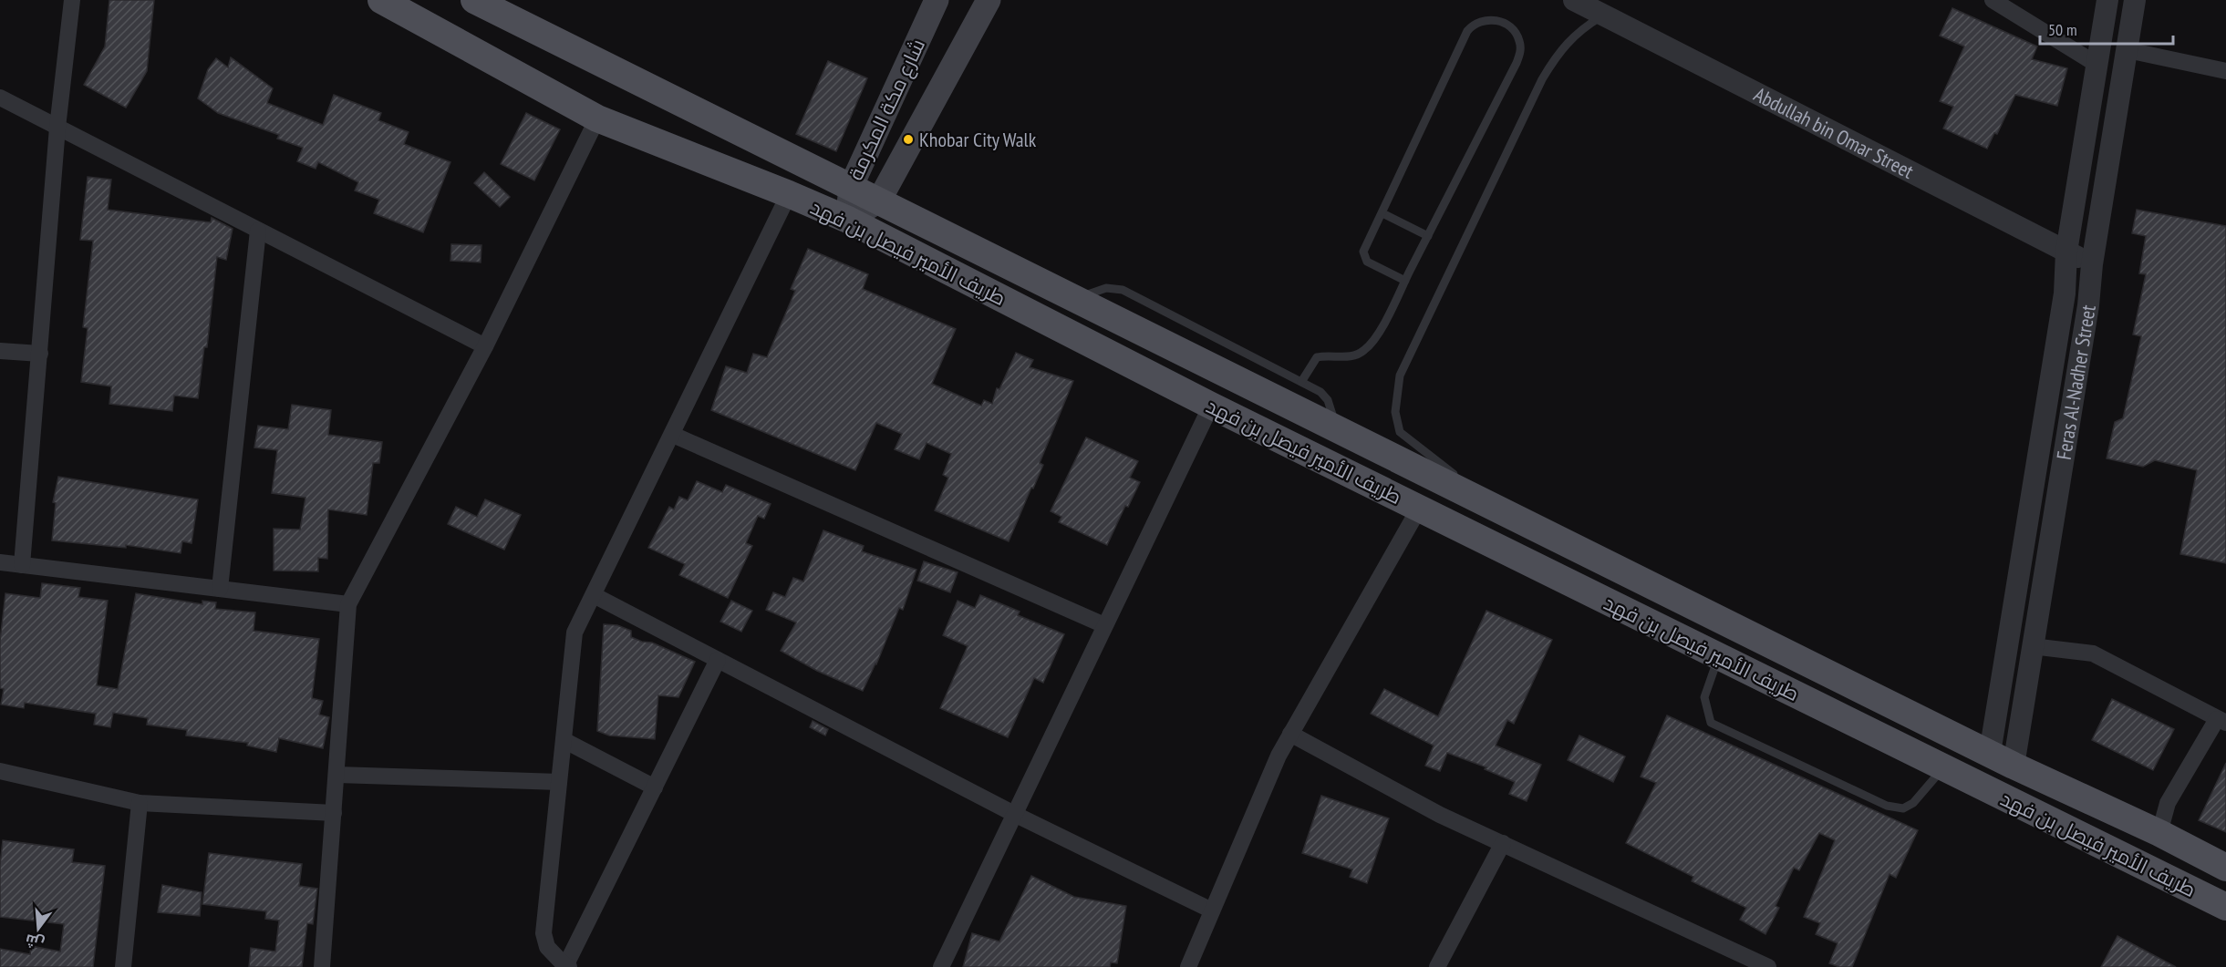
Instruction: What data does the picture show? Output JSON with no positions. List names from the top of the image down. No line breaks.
{"streets":{"main road":["شارع مكة المكرمة","طريف الأمير فيصل بن فهد"],"street":["Abdullah bin Omar Street","Feras Al-Nadher Street"]},"crossings":[["شارع مكة المكرمة","طريف الأمير فيصل بن فهد"],["Abdullah bin Omar Street","Feras Al-Nadher Street"],["طريف الأمير فيصل بن فهد","Feras Al-Nadher Street"]],"places":["Khobar City Walk"],"scale_bar":"50 m","north":"bottom"}
